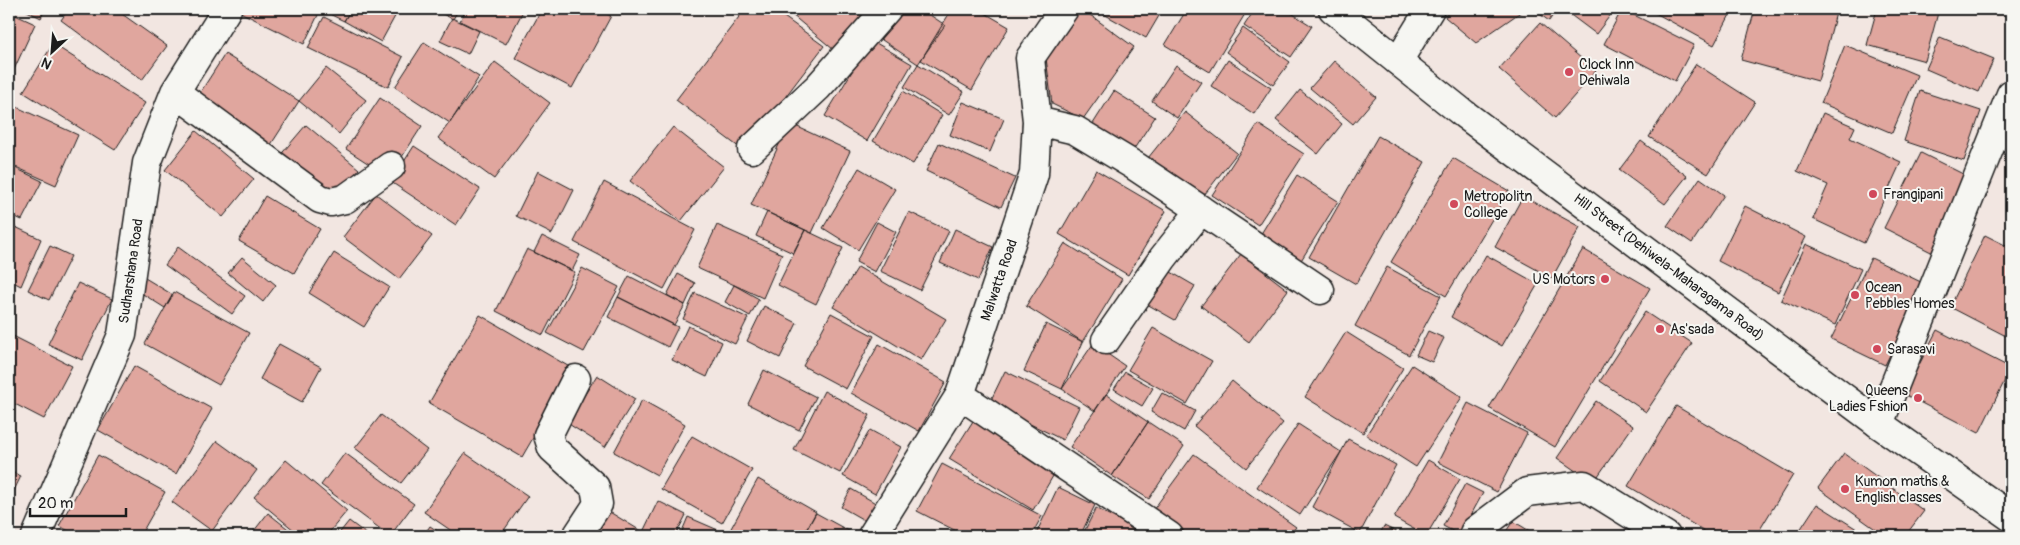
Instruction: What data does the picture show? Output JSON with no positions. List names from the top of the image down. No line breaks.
{"streets":{"street":["Hill Street (Dehiwela-Maharagama Road)","Sudharshana Road","Malwatta Road"]},"places":["Clock Inn Dehiwala","Frangipani","Metropolitn College","US Motors","Ocean Pebbles Homes","As'sada","Sarasavi","Queens Ladies Fshion","Kumon maths & English classes"],"scale_bar":"20 m","north":"bottom left"}
